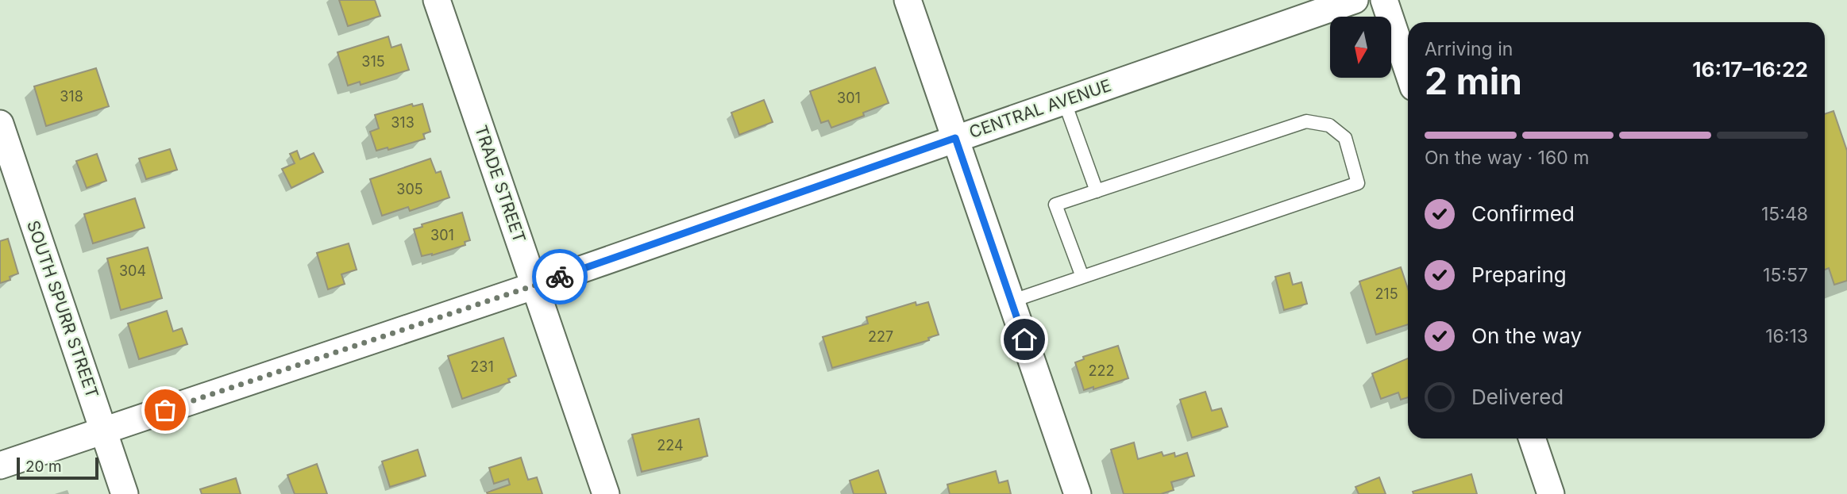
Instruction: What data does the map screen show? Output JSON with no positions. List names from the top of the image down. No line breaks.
{"streets":{"street":["CENTRAL AVENUE","TRADE STREET","SOUTH SPURR STREET"]},"crossings":[["CENTRAL AVENUE","TRADE STREET"],["CENTRAL AVENUE","SOUTH SPURR STREET"]],"house_numbers":["315","318","301","313","305","301","304","215","227","231","222","224"],"scale_bar":"20 m","north":"bottom","page":{"heading":["2 min","Arriving in","16:17–16:22"],"bar":"On the way · 160 m","list":[["Confirmed","15:48"],["Preparing","15:57"],["On the way","16:13"],"Delivered"],"scale":"20 m"}}
